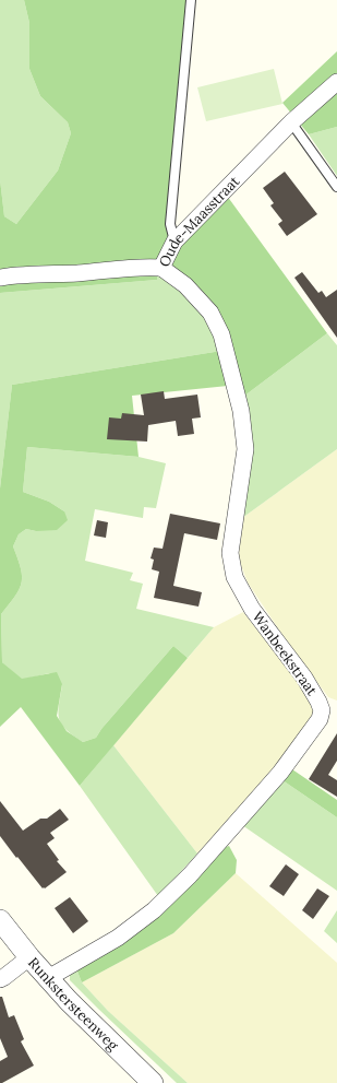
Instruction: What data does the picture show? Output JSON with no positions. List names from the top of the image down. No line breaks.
{"streets":{"street":["Oude-Maasstraat","Wanbeekstraat","Runkstersteenweg"]},"crossings":[["Oude-Maasstraat","Wanbeekstraat"],["Wanbeekstraat","Runkstersteenweg"]]}
